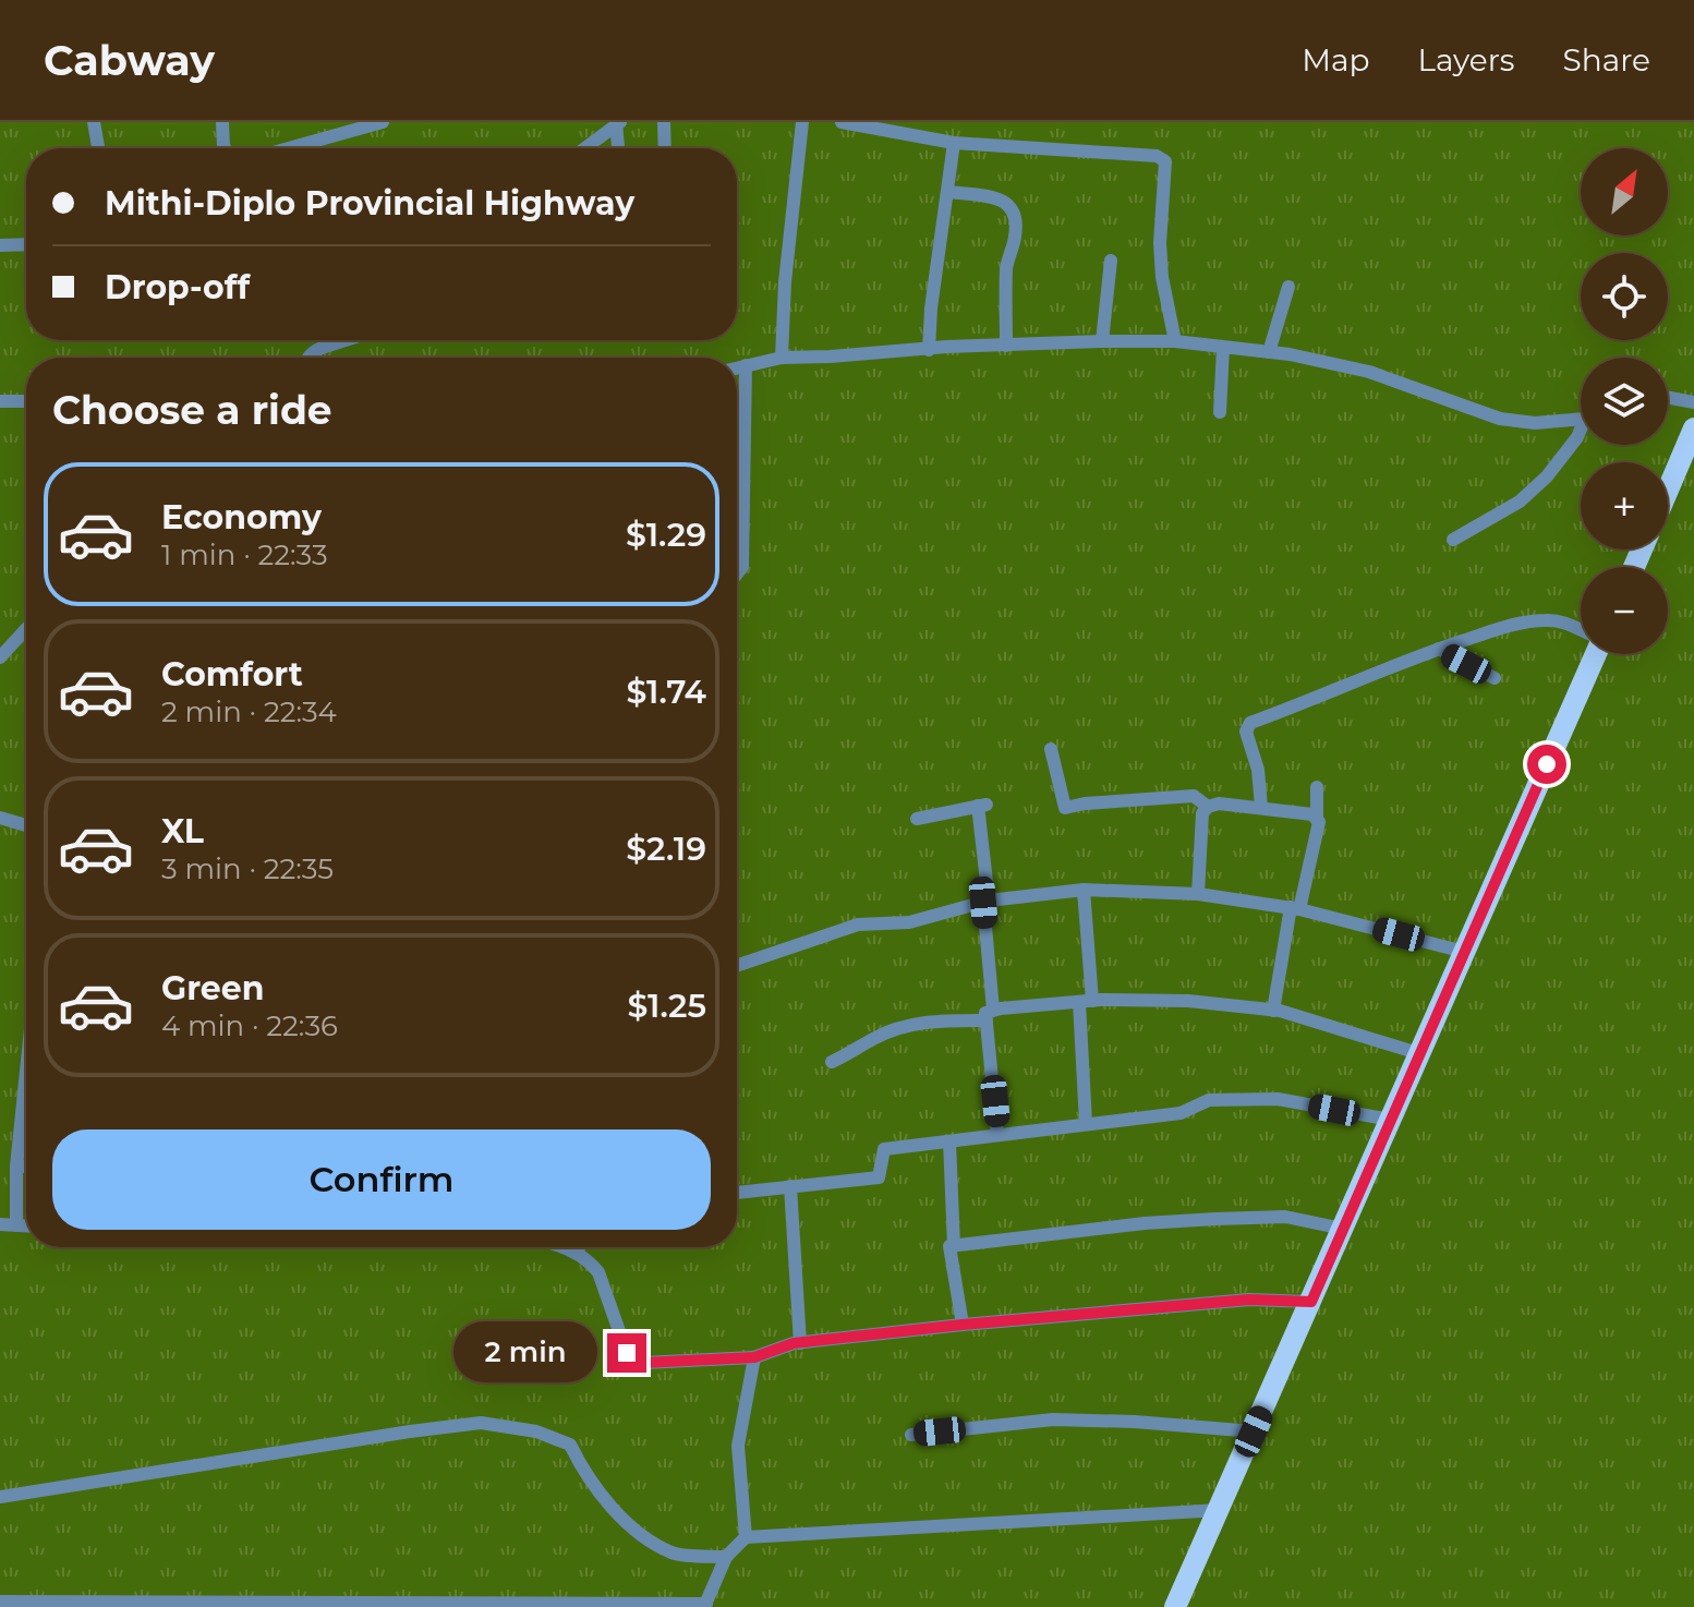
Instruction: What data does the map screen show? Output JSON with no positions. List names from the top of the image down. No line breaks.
{"north":"top right","page":{"header":"Cabway","nav":["Map","Layers","Share"],"map_buttons":["+","−"],"banner":["Mithi-Diplo Provincial Highway","Drop-off"],"heading":"Choose a ride","list":[{"name":"Economy","note":"1 min · 22:33","value":"$1.29"},{"name":"Comfort","note":"2 min · 22:34","value":"$1.74"},{"name":"XL","note":"3 min · 22:35","value":"$2.19"},{"name":"Green","note":"4 min · 22:36","value":"$1.25"}],"buttons":"Confirm","bubble":"2 min"}}
